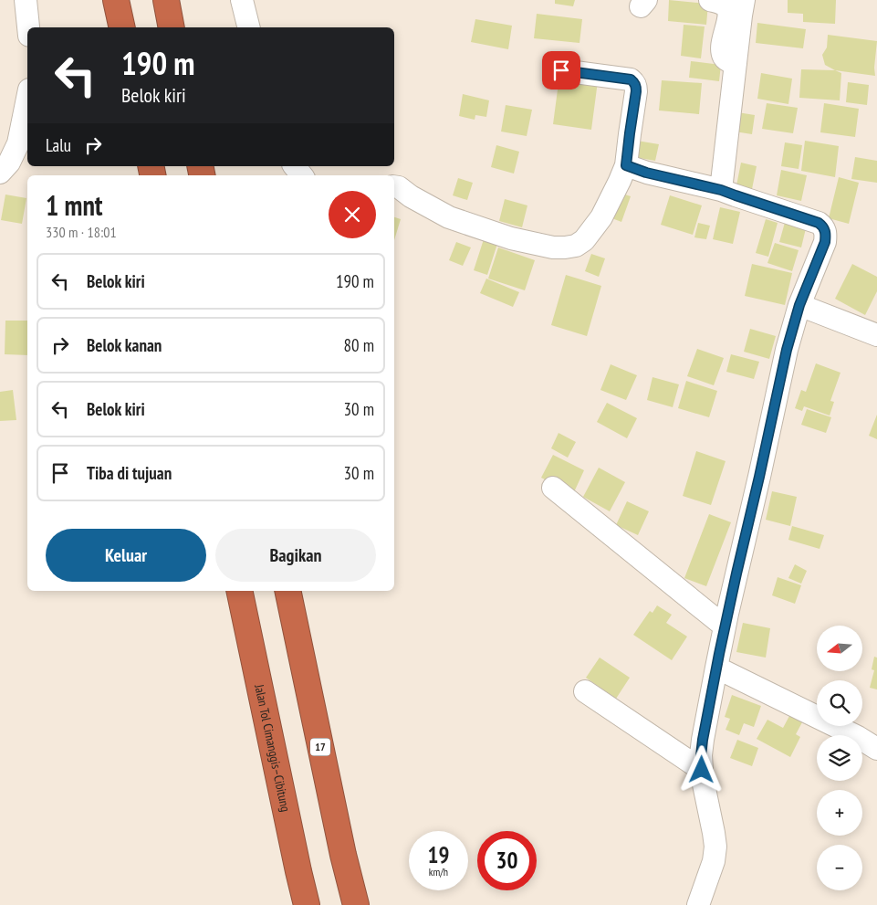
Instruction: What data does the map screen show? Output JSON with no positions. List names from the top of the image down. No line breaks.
{"streets":{"highway":["Jalan Tol Cimanggis–Cibitung","17"]},"north":"left","page":{"turn":["190 m","Belok kiri"],"then":"Lalu","heading":["1 mnt","330 m · 18:01"],"list":[{"name":"Belok kiri","value":"190 m"},{"name":"Belok kanan","value":"80 m"},{"name":"Belok kiri","value":"30 m"},{"name":"Tiba di tujuan","value":"30 m"}],"buttons":["Keluar","Bagikan"],"map_buttons":["+","−"],"speed":"19 km/h","limit":"30"}}
